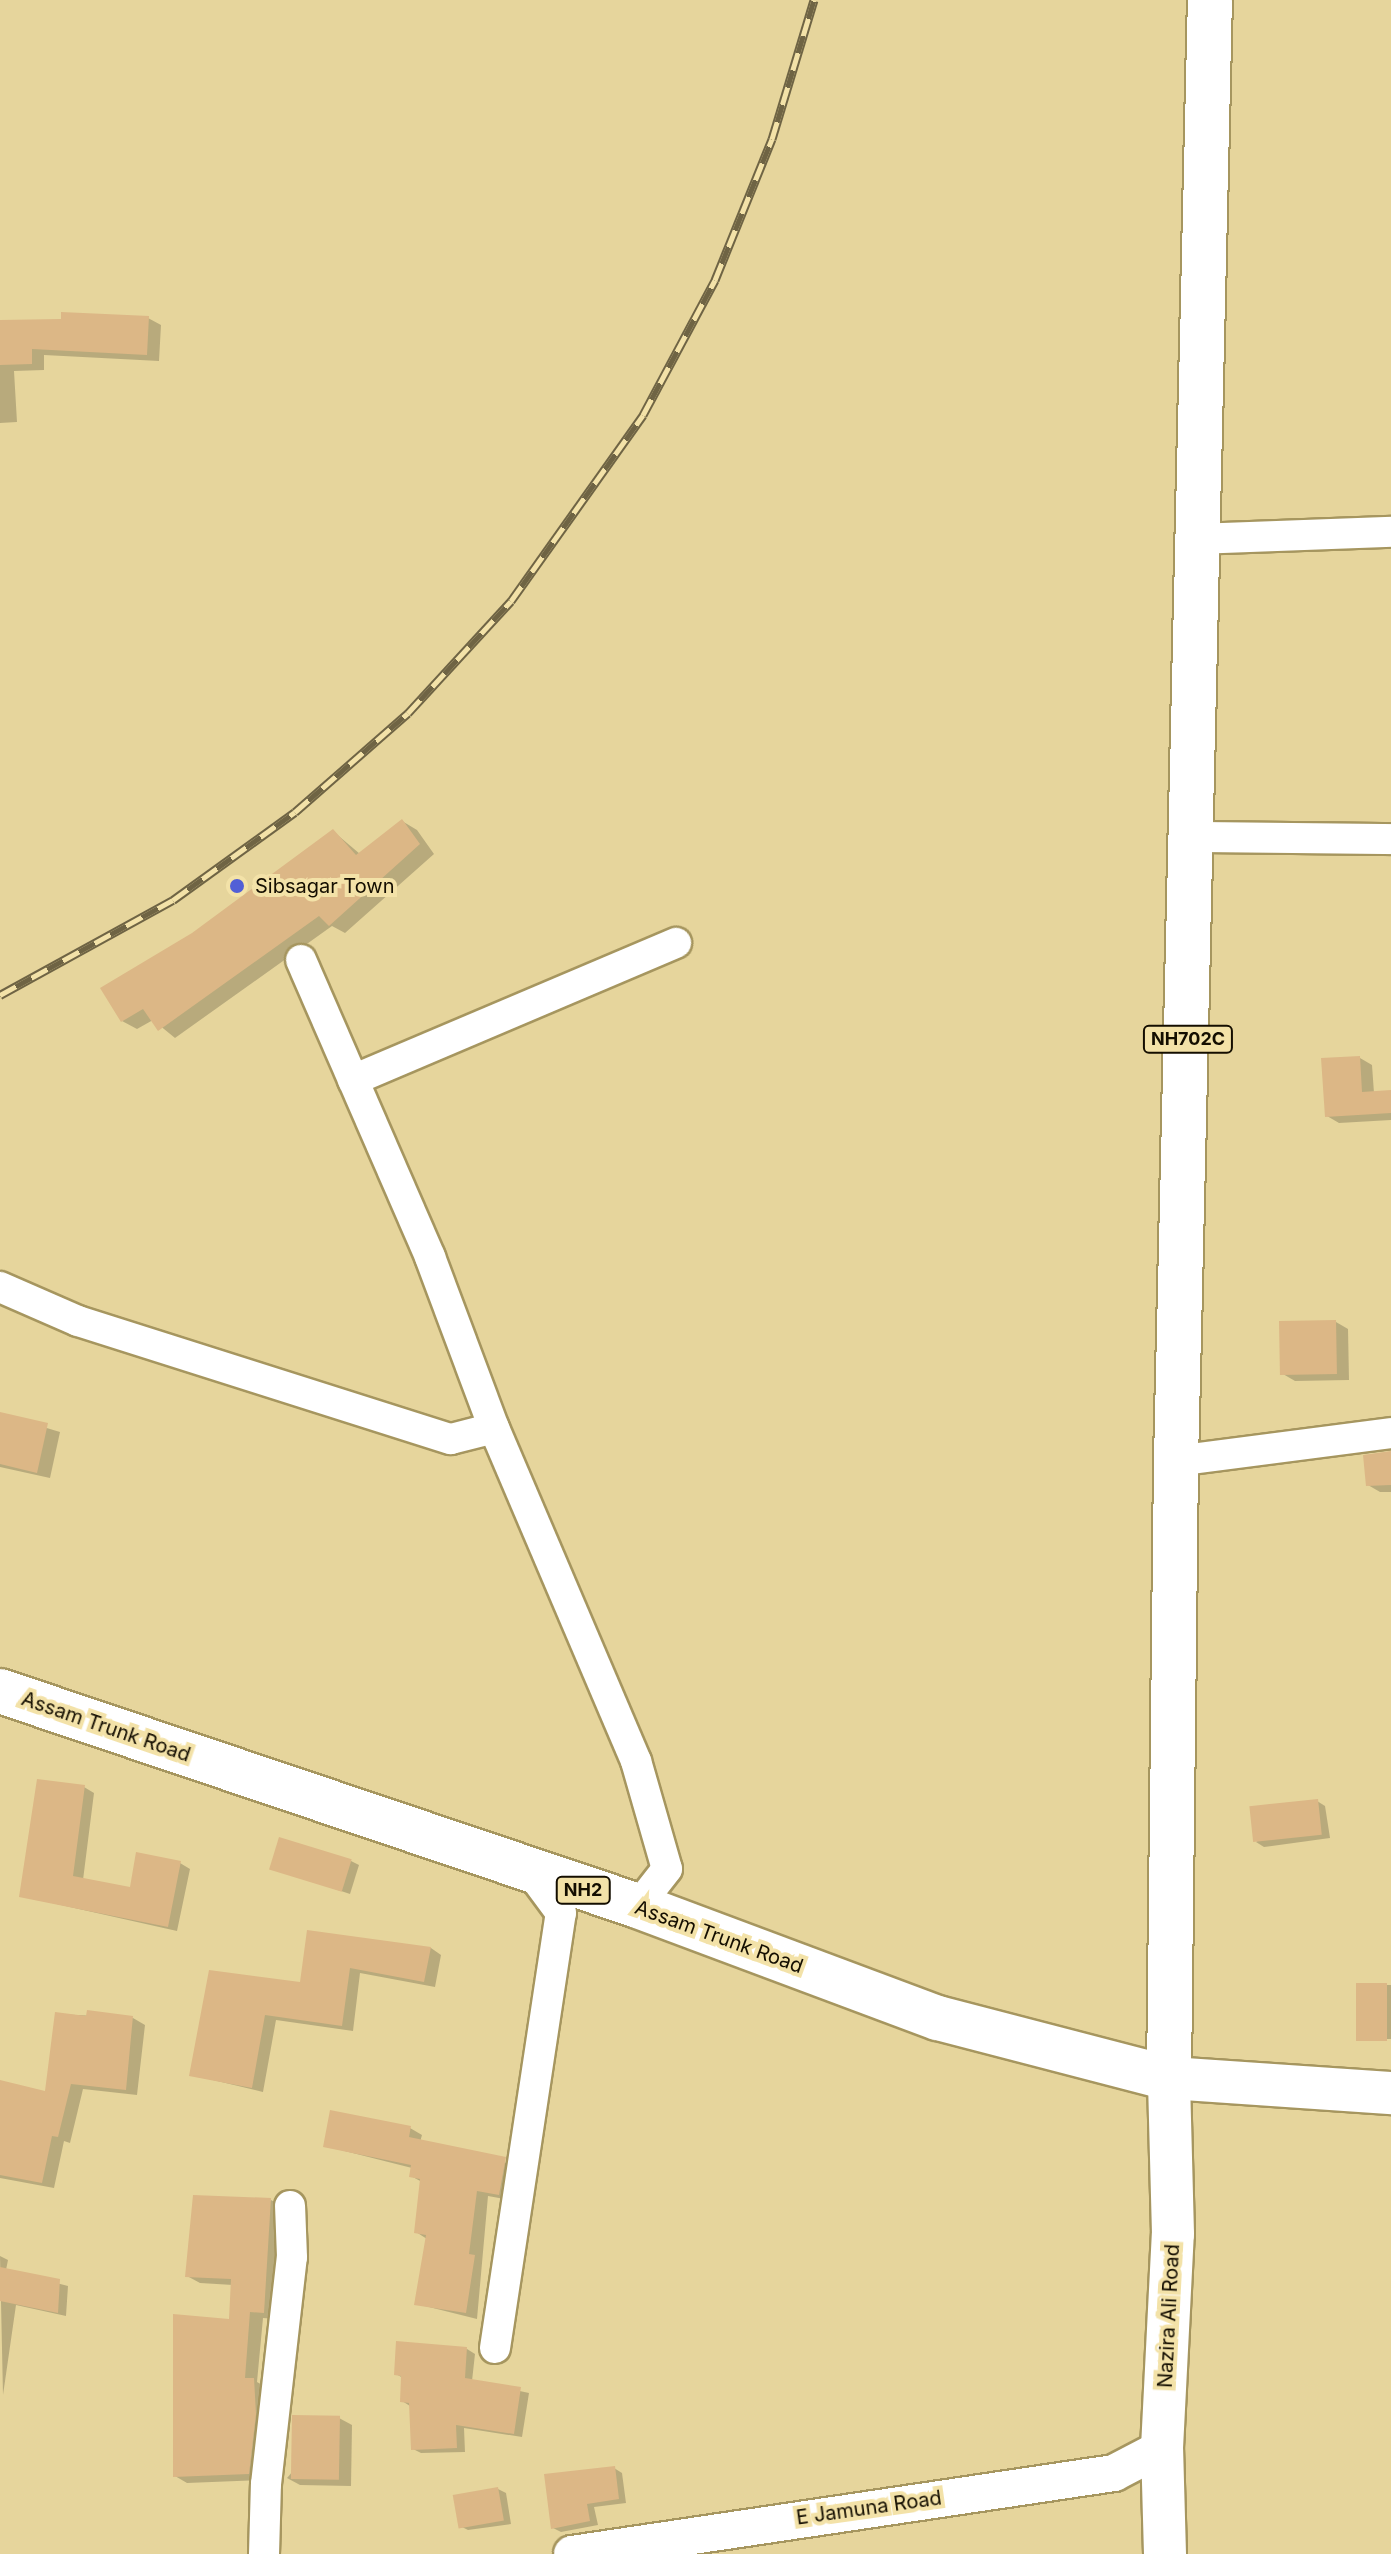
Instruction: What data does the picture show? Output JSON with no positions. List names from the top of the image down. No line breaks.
{"streets":{"highway":["NH702C","Assam Trunk Road","NH2"],"main road":["Nazira Ali Road"],"street":["E Jamuna Road"]},"crossings":[["NH702C","Assam Trunk Road"],["NH702C","Nazira Ali Road"],["Assam Trunk Road","Nazira Ali Road"],["Nazira Ali Road","E Jamuna Road"]],"places":["Sibsagar Town"]}
